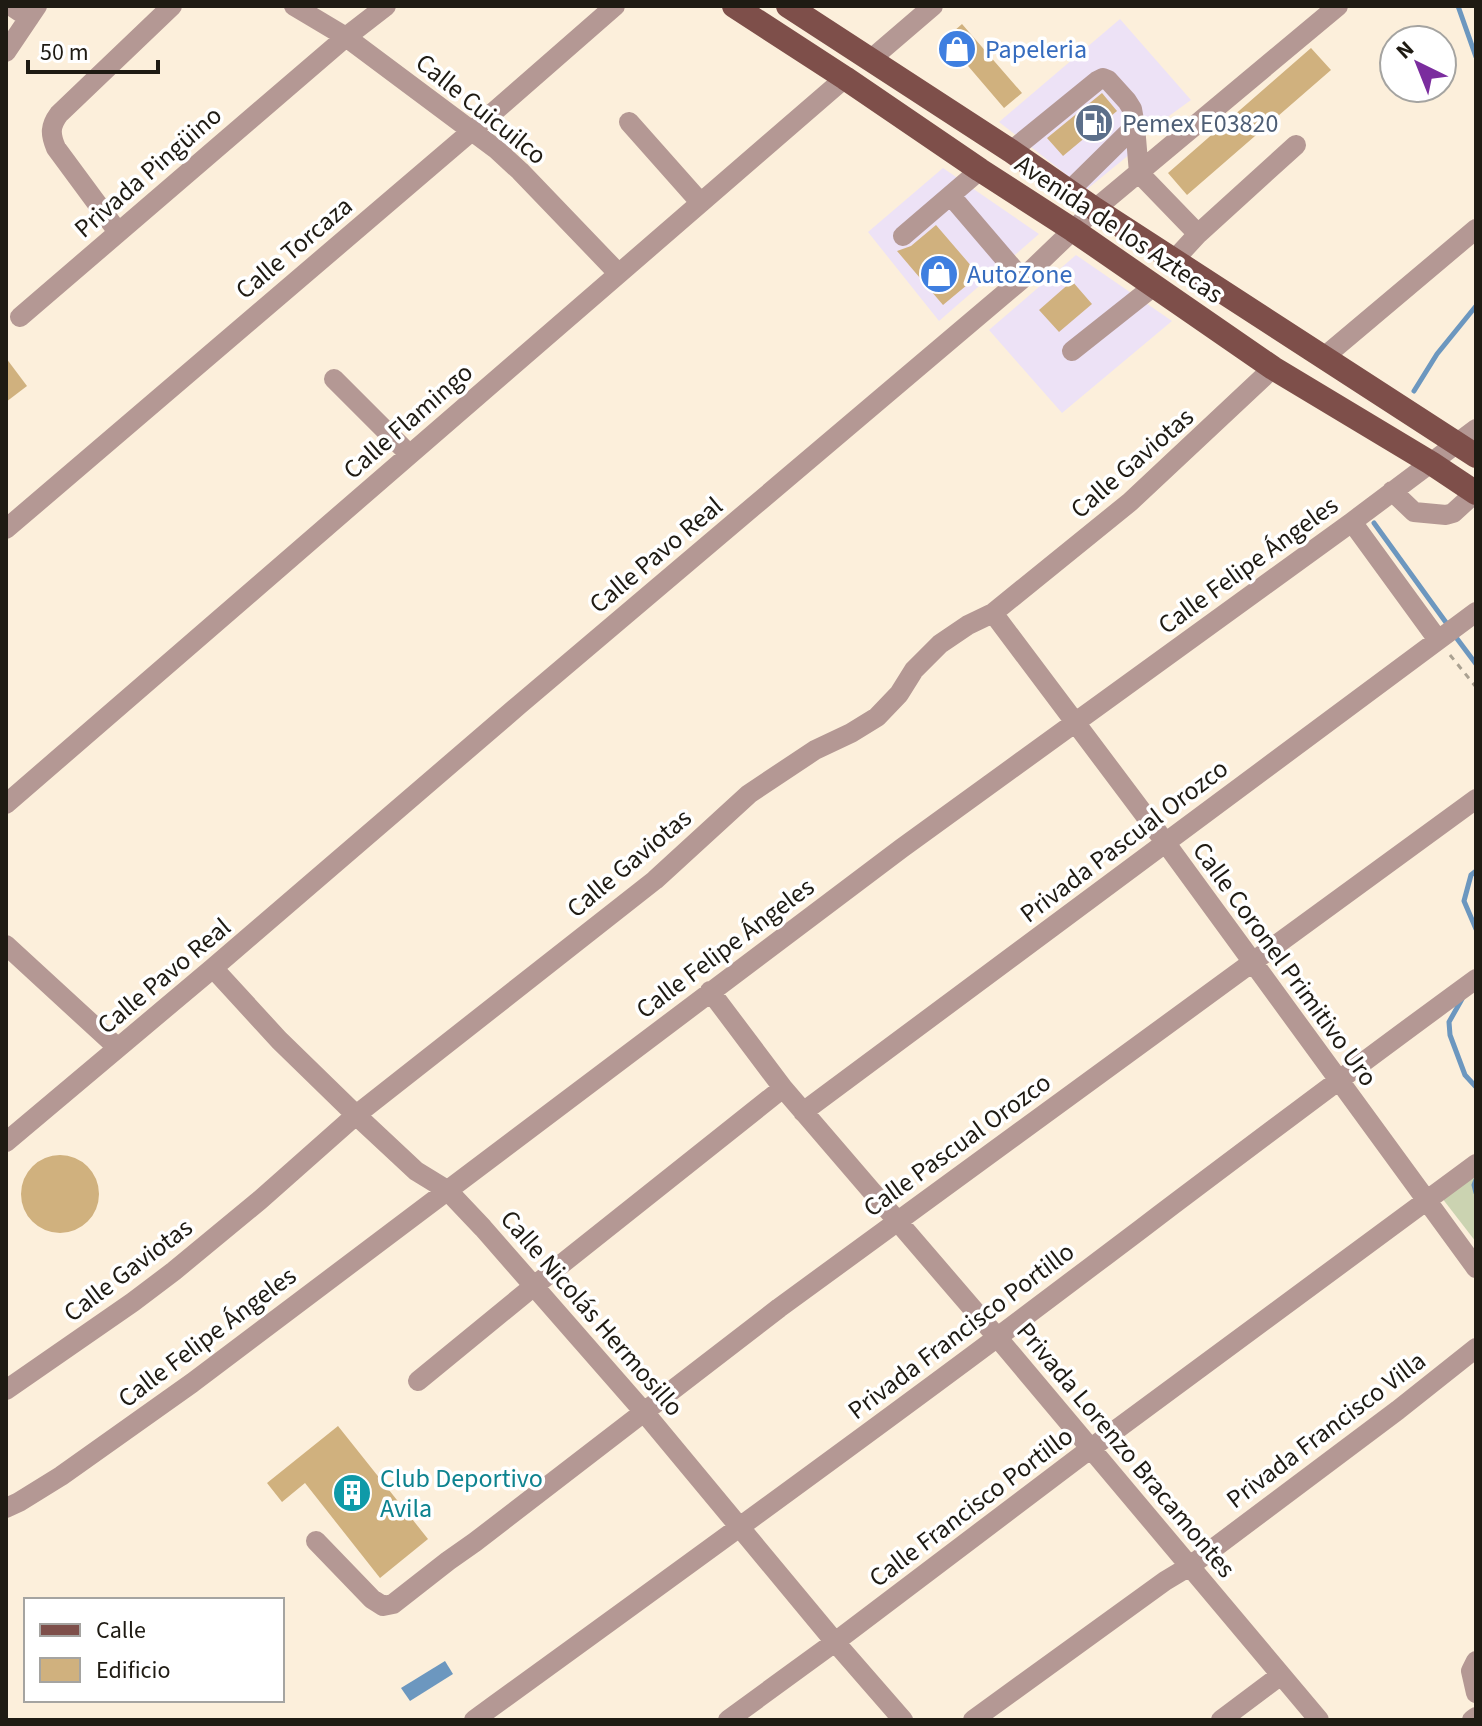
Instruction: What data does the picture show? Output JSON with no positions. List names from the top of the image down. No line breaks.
{"streets":{"main road":["Avenida de los Aztecas"],"street":["Calle Cuicuilco","Privada Pingüino","Calle Torcaza","Calle Flamingo","Calle Gaviotas","Calle Pavo Real","Calle Felipe Ángeles","Privada Pascual Orozco","Calle Coronel Primitivo Uro","Calle Pascual Orozco","Calle Nicolás Hermosillo","Privada Francisco Portillo","Privada Francisco Villa","Privada Lorenzo Bracamontes","Calle Francisco Portillo"]},"crossings":[["Calle Cuicuilco","Privada Pingüino"],["Calle Cuicuilco","Calle Torcaza"],["Calle Cuicuilco","Calle Flamingo"],["Avenida de los Aztecas","Calle Flamingo"],["Avenida de los Aztecas","Calle Gaviotas"],["Avenida de los Aztecas","Calle Pavo Real"],["Avenida de los Aztecas","Calle Felipe Ángeles"],["Calle Gaviotas","Calle Coronel Primitivo Uro"],["Calle Gaviotas","Calle Nicolás Hermosillo"],["Calle Pavo Real","Calle Nicolás Hermosillo"],["Calle Felipe Ángeles","Calle Coronel Primitivo Uro"],["Calle Felipe Ángeles","Calle Nicolás Hermosillo"],["Calle Felipe Ángeles","Privada Lorenzo Bracamontes"],["Privada Pascual Orozco","Calle Coronel Primitivo Uro"],["Privada Pascual Orozco","Privada Lorenzo Bracamontes"],["Calle Coronel Primitivo Uro","Calle Pascual Orozco"],["Calle Coronel Primitivo Uro","Privada Francisco Portillo"],["Calle Coronel Primitivo Uro","Calle Francisco Portillo"],["Calle Pascual Orozco","Calle Nicolás Hermosillo"],["Calle Pascual Orozco","Privada Lorenzo Bracamontes"],["Calle Nicolás Hermosillo","Privada Francisco Portillo"],["Calle Nicolás Hermosillo","Calle Francisco Portillo"],["Privada Francisco Portillo","Privada Lorenzo Bracamontes"],["Privada Francisco Villa","Privada Lorenzo Bracamontes"],["Privada Lorenzo Bracamontes","Calle Francisco Portillo"]],"places":{"shop":["Papeleria","AutoZone"],"fuel station":["Pemex E03820"],"building":["Club Deportivo Avila"]},"legend":["Calle","Edificio"],"scale_bar":"50 m","north":"top left"}
